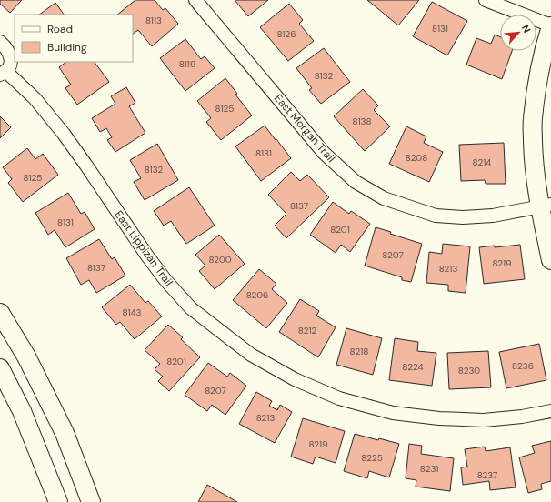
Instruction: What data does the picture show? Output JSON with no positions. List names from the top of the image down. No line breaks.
{"streets":{"street":["East Morgan Trail","East Lippizan Trail"]},"house_numbers":["8113","8131","8126","8119","8132","8125","8138","8131","8208","8214","8132","8125","8137","8131","8201","8207","8200","8219","8137","8213","8206","8143","8212","8218","8201","8236","8224","8230","8207","8213","8219","8225","8231","8237"],"legend":["Road","Building"],"north":"top right"}
